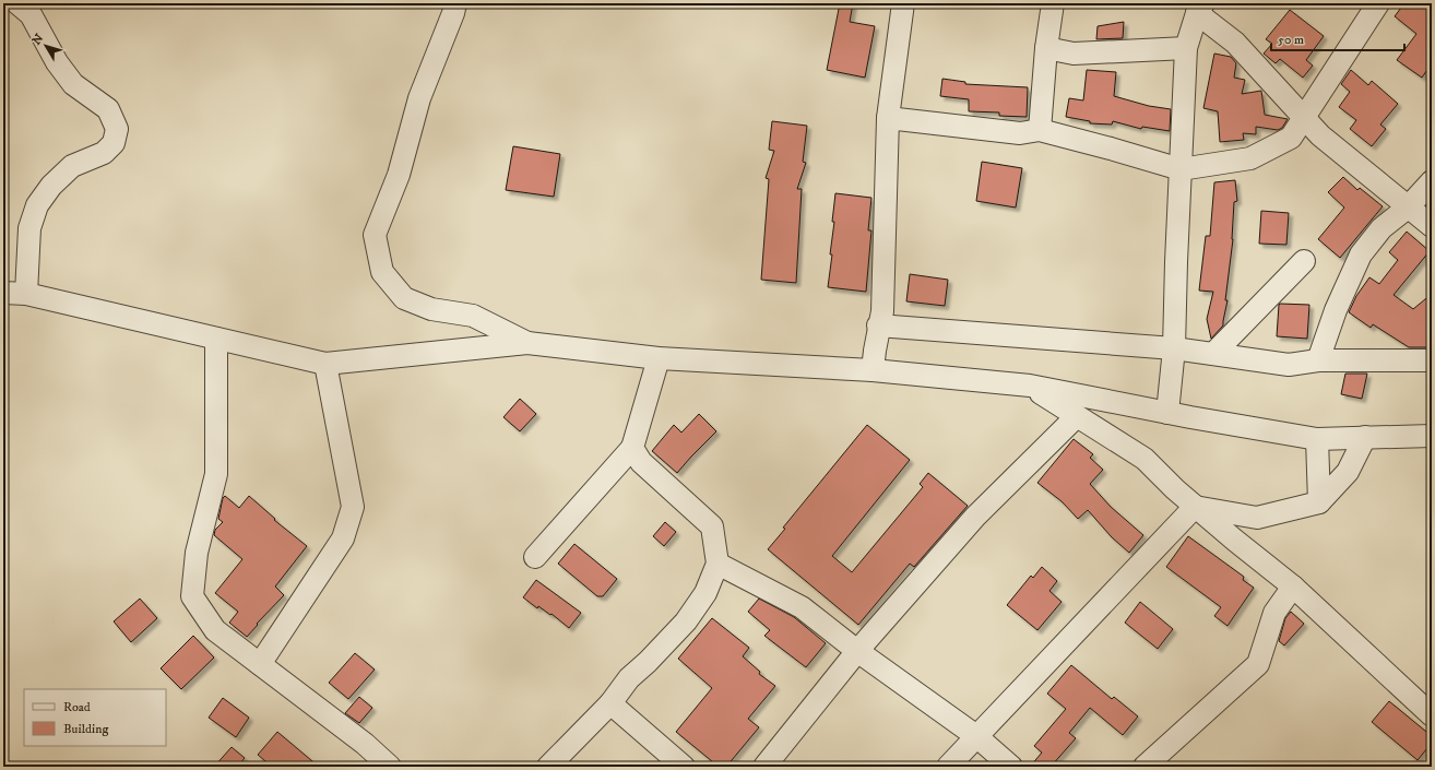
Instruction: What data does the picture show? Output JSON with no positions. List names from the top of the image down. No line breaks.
{"legend":["Road","Building"],"scale_bar":"50 m","north":"top left"}
